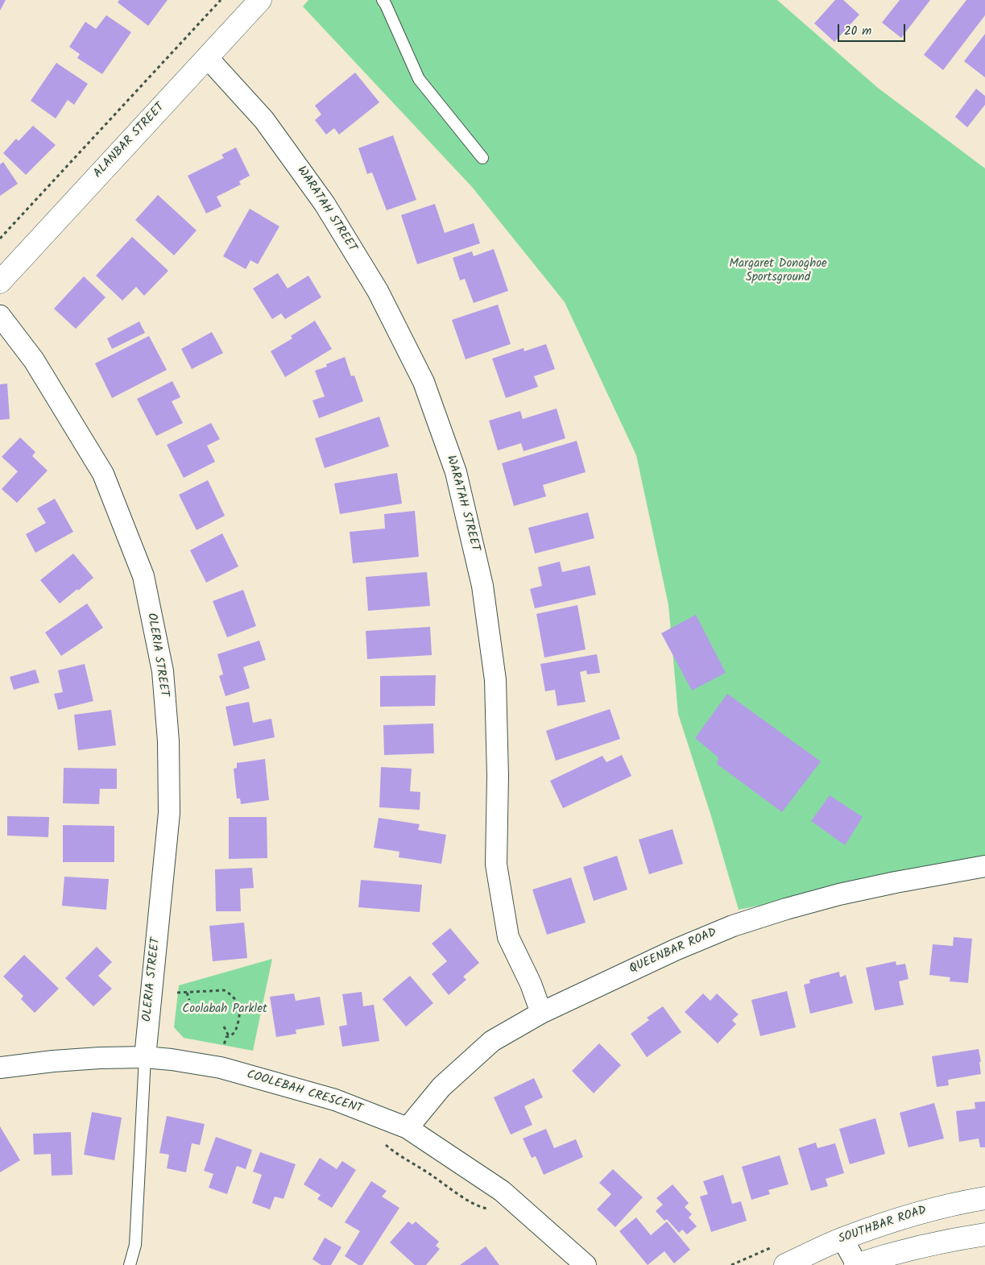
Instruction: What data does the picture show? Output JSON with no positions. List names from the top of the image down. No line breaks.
{"streets":{"street":["ALANBAR STREET","WARATAH STREET","OLERIA STREET","QUEENBAR ROAD","COOLEBAH CRESCENT","SOUTHBAR ROAD"]},"crossings":[["ALANBAR STREET","WARATAH STREET"],["WARATAH STREET","QUEENBAR ROAD"],["OLERIA STREET","COOLEBAH CRESCENT"],["QUEENBAR ROAD","COOLEBAH CRESCENT"]],"parks":["Margaret Donoghoe Sportsground","Coolabah Parklet"],"scale_bar":"20 m"}
